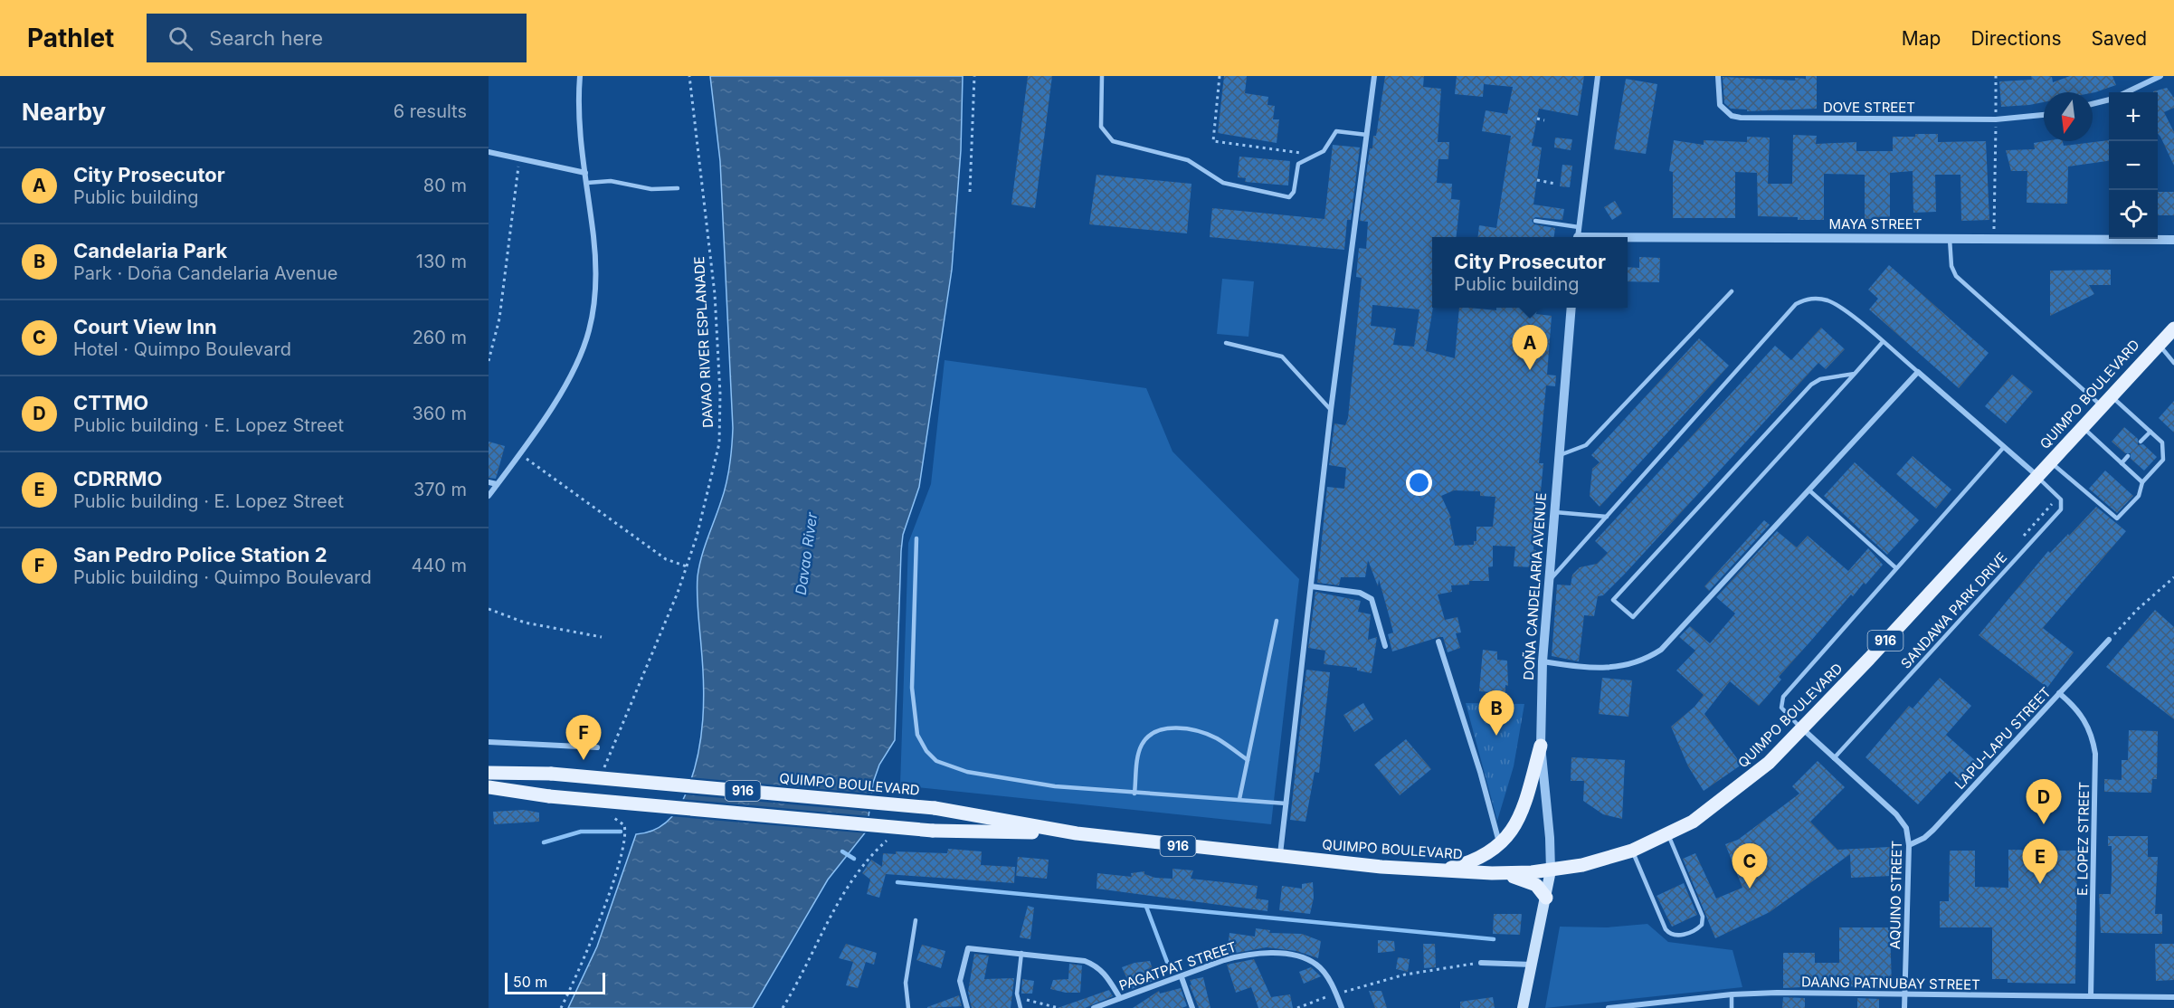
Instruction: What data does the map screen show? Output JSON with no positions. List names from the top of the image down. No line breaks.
{"streets":{"main road":["QUIMPO BOULEVARD","916"],"street":["DOVE STREET","MAYA STREET","DOÑA CANDELARIA AVENUE","LAPU-LAPU STREET","E. LOPEZ STREET","AQUINO STREET","PAGATPAT STREET","DAANG PATNUBAY STREET"],"lane":["SANDAWA PARK DRIVE"],"path":["DAVAO RIVER ESPLANADE"]},"crossings":[["QUIMPO BOULEVARD","DOÑA CANDELARIA AVENUE"],["QUIMPO BOULEVARD","SANDAWA PARK DRIVE"],["QUIMPO BOULEVARD","AQUINO STREET"],["SANDAWA PARK DRIVE","AQUINO STREET"],["LAPU-LAPU STREET","E. LOPEZ STREET"],["LAPU-LAPU STREET","AQUINO STREET"],["E. LOPEZ STREET","DAANG PATNUBAY STREET"],["AQUINO STREET","DAANG PATNUBAY STREET"]],"water":["Davao River"],"scale_bar":"50 m","north":"bottom","page":{"header":"Pathlet","search":"Search here","nav":["Map","Directions","Saved"],"heading":["Nearby","6 results"],"map_buttons":["+","−"],"list":[{"mark":"A","name":"City Prosecutor","note":"Public building","value":"80 m"},{"mark":"B","name":"Candelaria Park","note":"Park · Doña Candelaria Avenue","value":"130 m"},{"mark":"C","name":"Court View Inn","note":"Hotel · Quimpo Boulevard","value":"260 m"},{"mark":"D","name":"CTTMO","note":"Public building · E. Lopez Street","value":"360 m"},{"mark":"E","name":"CDRRMO","note":"Public building · E. Lopez Street","value":"370 m"},{"mark":"F","name":"San Pedro Police Station 2","note":"Public building · Quimpo Boulevard","value":"440 m"}],"popup":["City Prosecutor","Public building"],"pins":["A","B","F","D","E","C"],"scale":"50 m"}}
